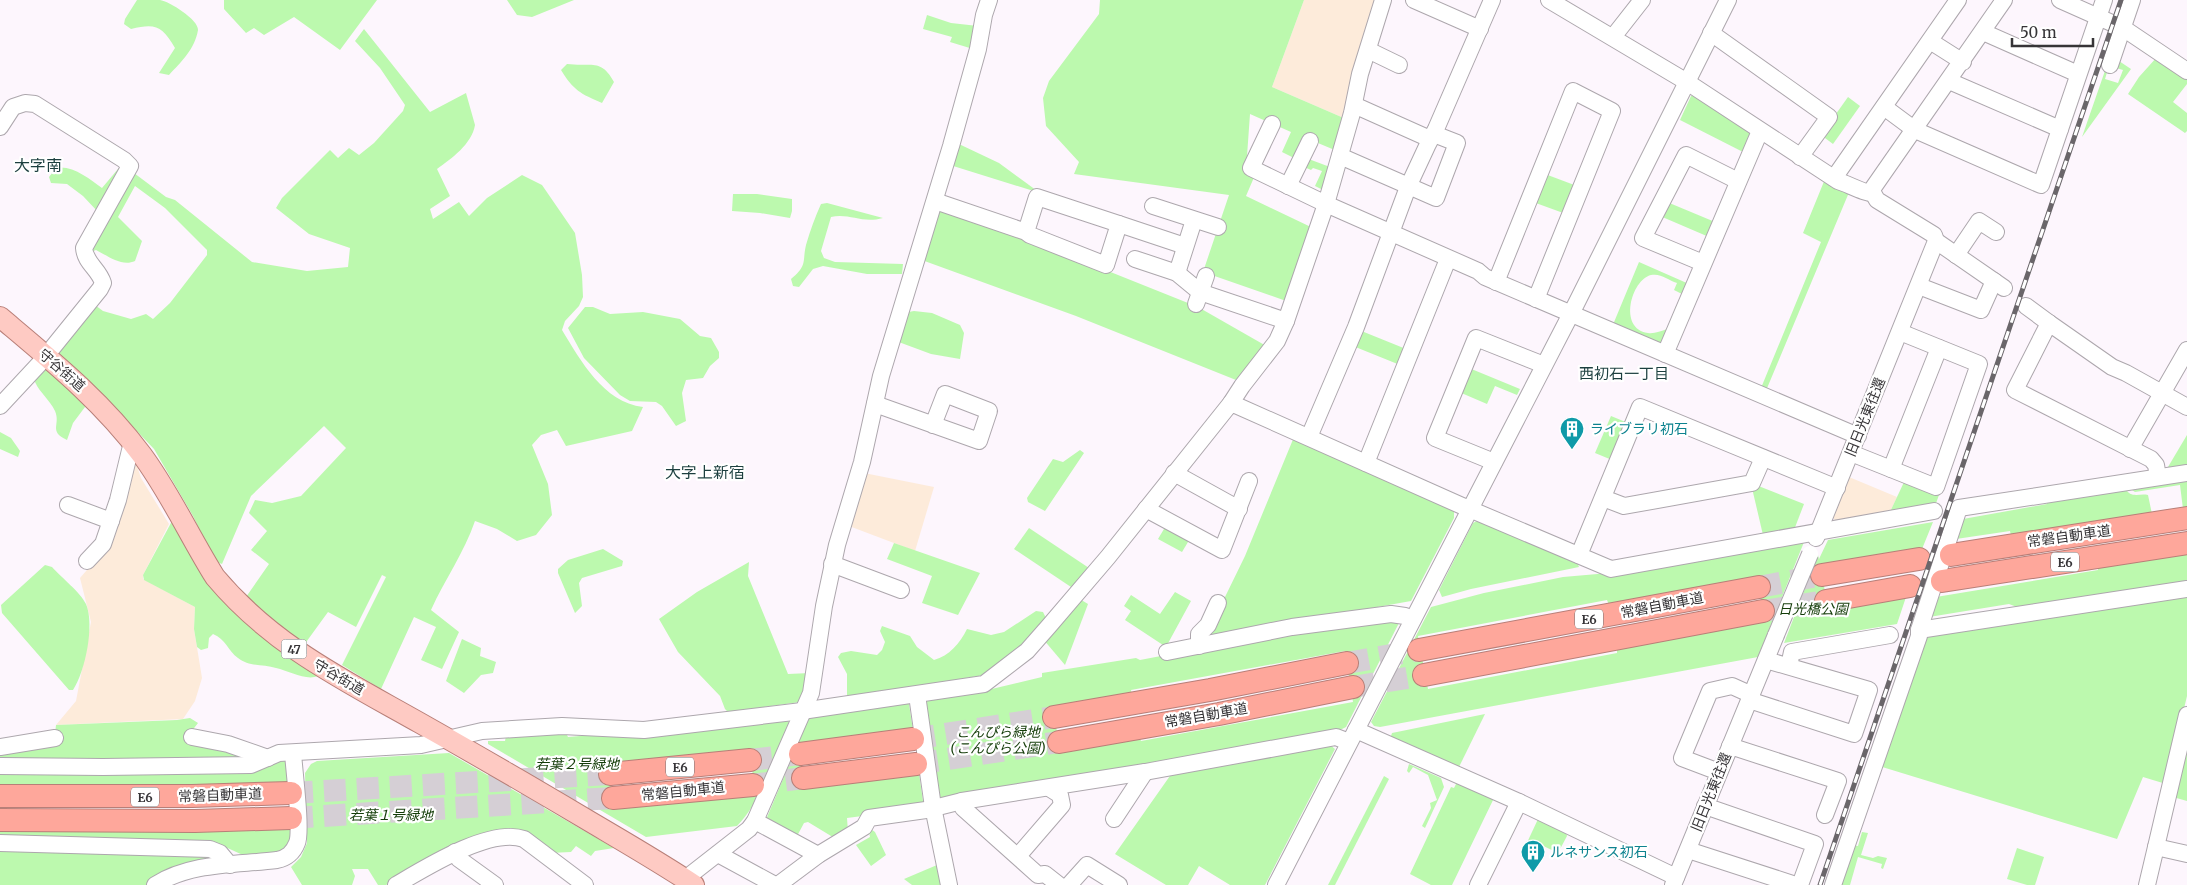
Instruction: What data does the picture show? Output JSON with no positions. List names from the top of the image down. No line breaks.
{"streets":{"highway":["常磐自動車道","E6"],"main road":["守谷街道","47"],"street":["旧日光東往還"]},"districts":["大字南","西初石一丁目","大字上新宿"],"parks":["日光橋公園","こんぴら緑地 (こんぴら公園)","若葉２号緑地","若葉１号緑地"],"places":{"building":["ライブラリ初石","ルネサンス初石"]},"scale_bar":"50 m"}
